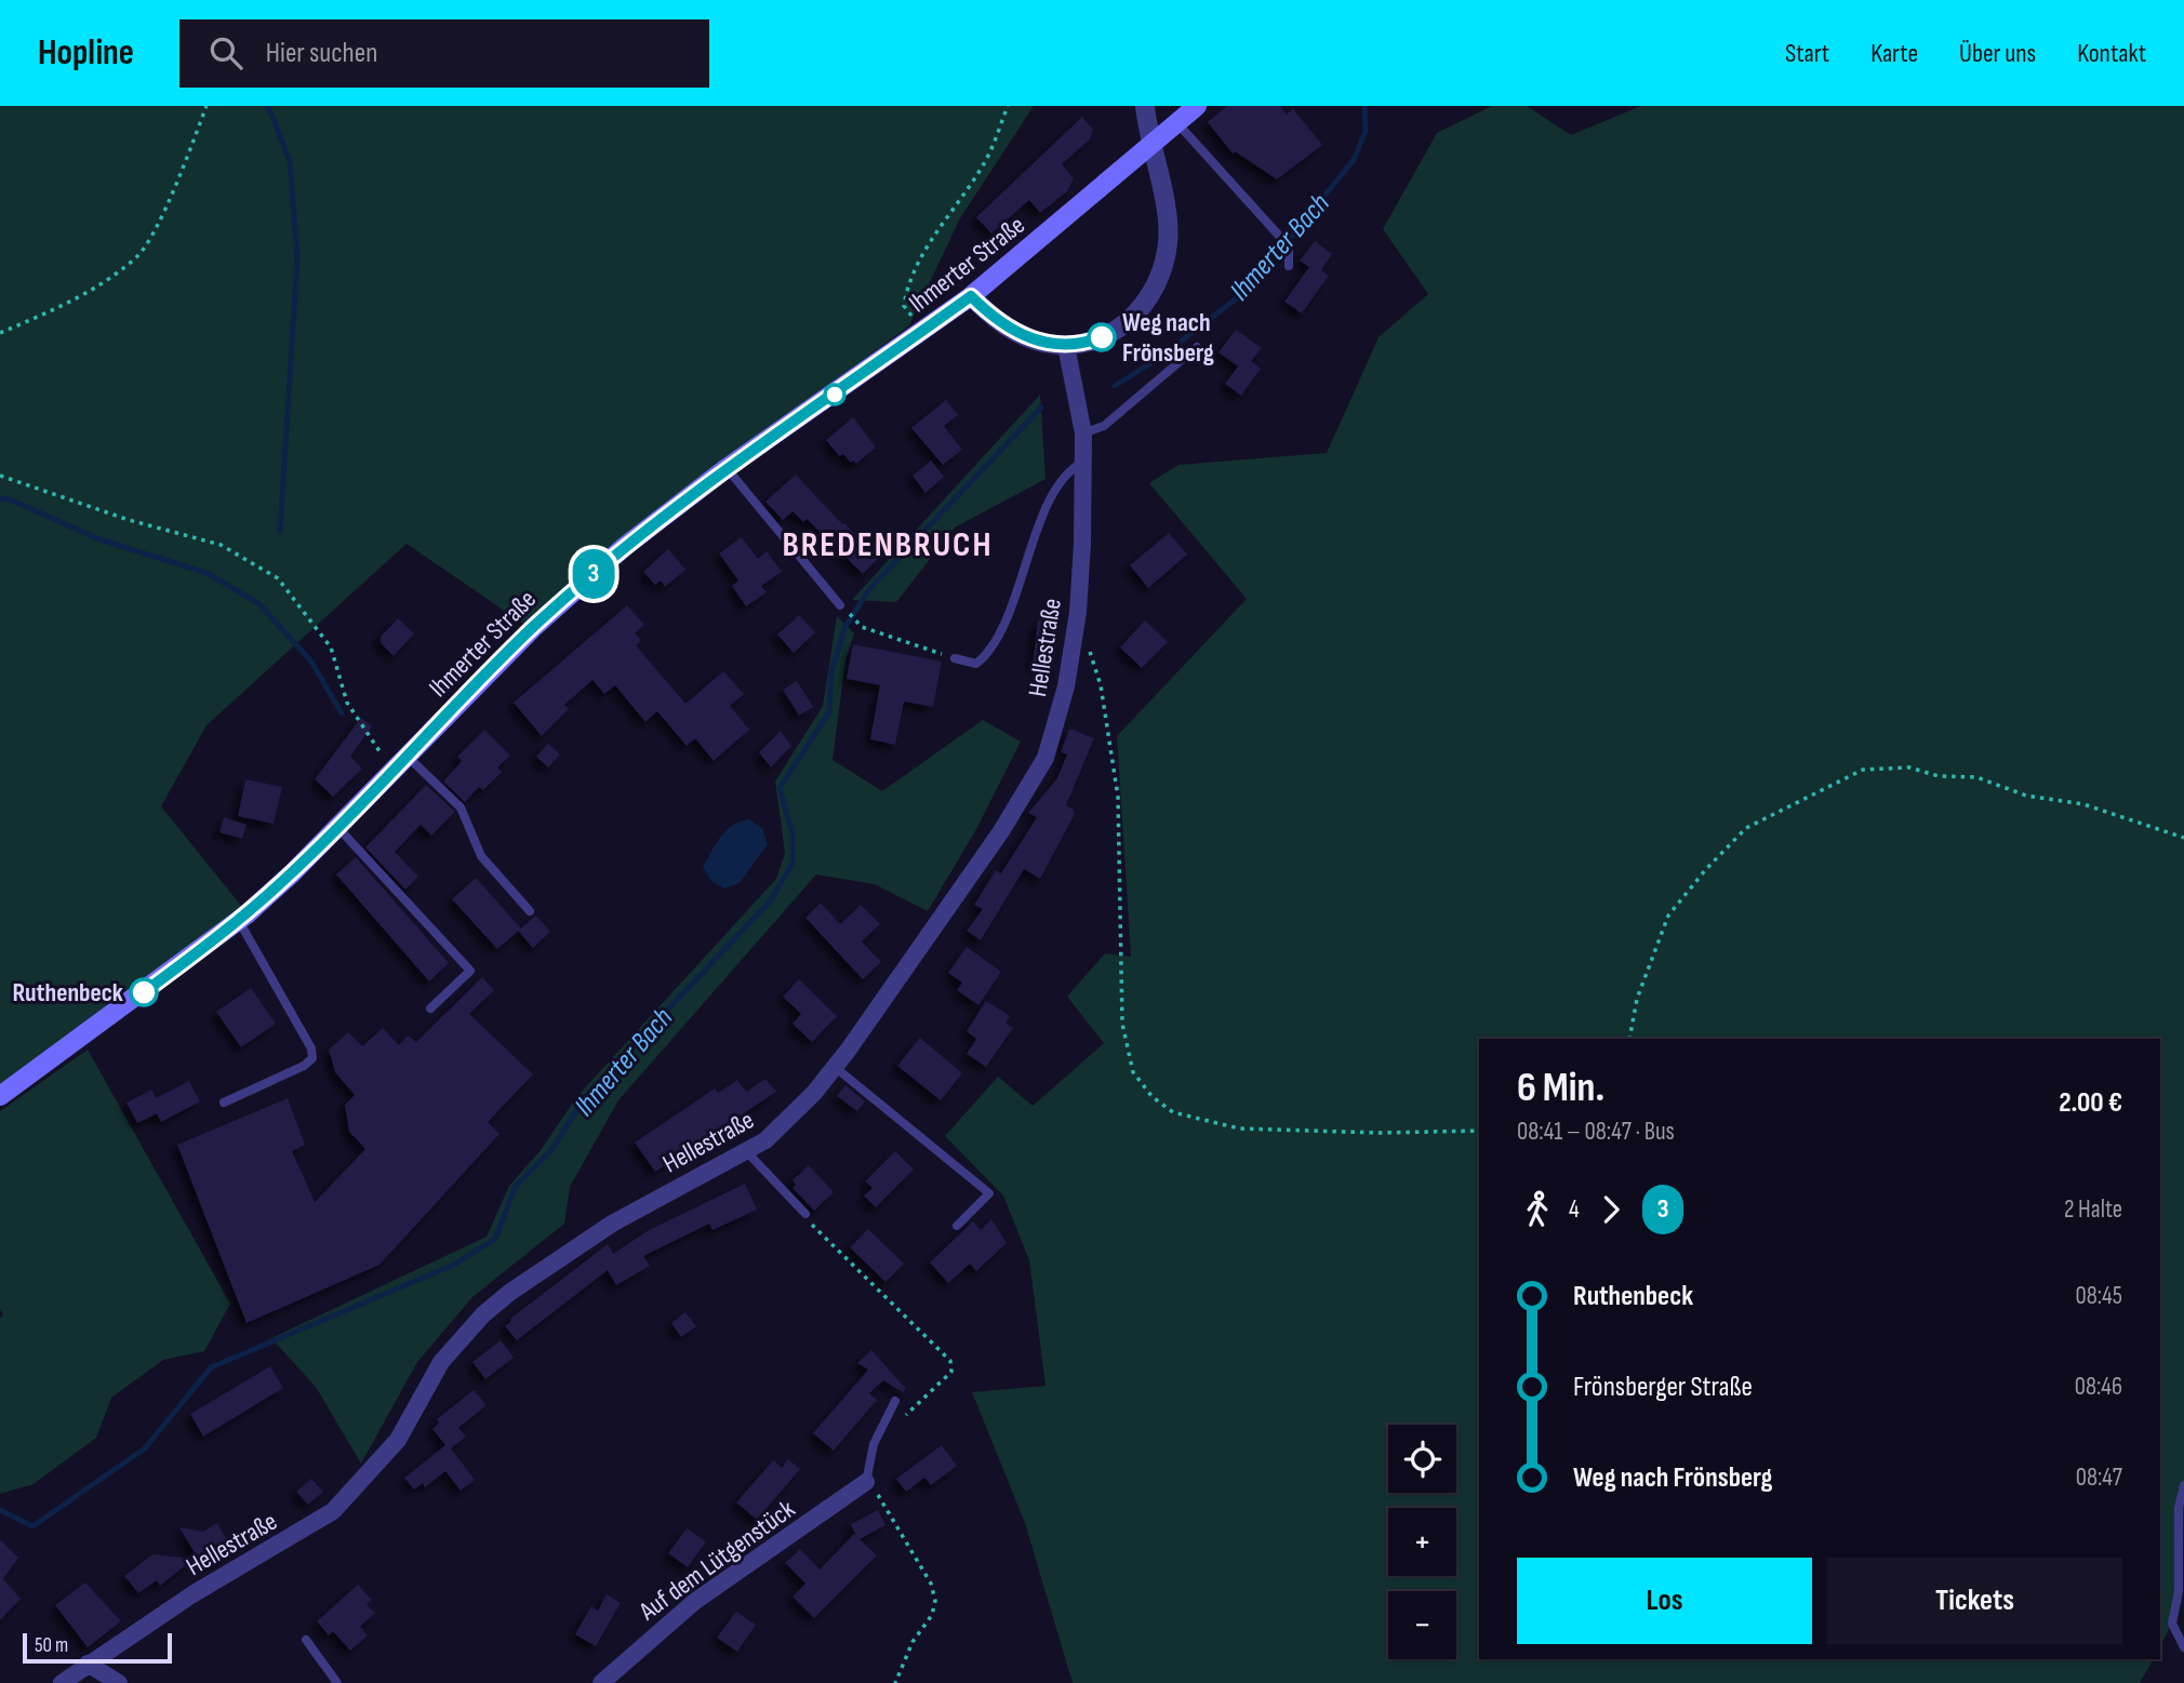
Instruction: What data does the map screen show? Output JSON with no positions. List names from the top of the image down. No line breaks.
{"streets":{"main road":["Ihmerter Straße"],"street":["Hellestraße","Auf dem Lütgenstück"]},"districts":["BREDENBRUCH"],"water":["Ihmerter Bach"],"places":["Weg nach Frönsberg","Ruthenbeck"],"lines":["bus line 3"],"scale_bar":"50 m","page":{"header":"Hopline","search":"Hier suchen","nav":["Start","Karte","Über uns","Kontakt"],"on_map":"3","heading":["6 Min.","08:41 – 08:47 · Bus","2.00 €"],"legs":["4","3","2 Halte"],"list":[{"name":"Ruthenbeck","value":"08:45"},{"name":"Frönsberger Straße","value":"08:46"},{"name":"Weg nach Frönsberg","value":"08:47"}],"map_buttons":["+","−"],"buttons":["Los","Tickets"],"scale":"50 m"}}
